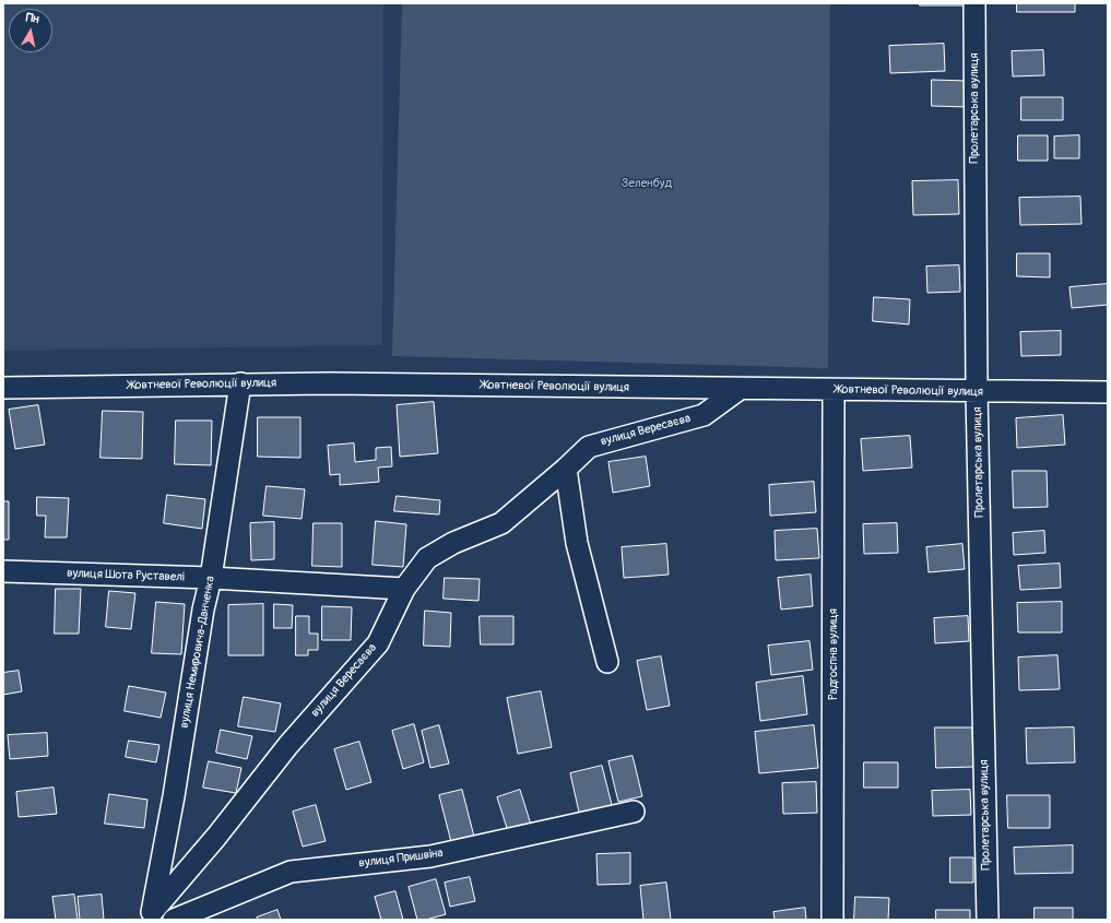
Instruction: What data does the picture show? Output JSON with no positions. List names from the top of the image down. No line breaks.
{"streets":{"street":["Пролетарська вулиця","Жовтневої Революції вулиця","вулиця Вересаєва","вулиця Шота Руставелі","вулиця Немировича-Данченка","Радгоспна вулиця","вулиця Пришвіна"]},"crossings":[["Пролетарська вулиця","Жовтневої Революції вулиця"],["Жовтневої Революції вулиця","вулиця Вересаєва"],["Жовтневої Революції вулиця","вулиця Немировича-Данченка"],["Жовтневої Революції вулиця","Радгоспна вулиця"],["вулиця Вересаєва","вулиця Шота Руставелі"],["вулиця Вересаєва","вулиця Немировича-Данченка"],["вулиця Шота Руставелі","вулиця Немировича-Данченка"]],"parks":["Зеленбуд"],"north":"top"}
